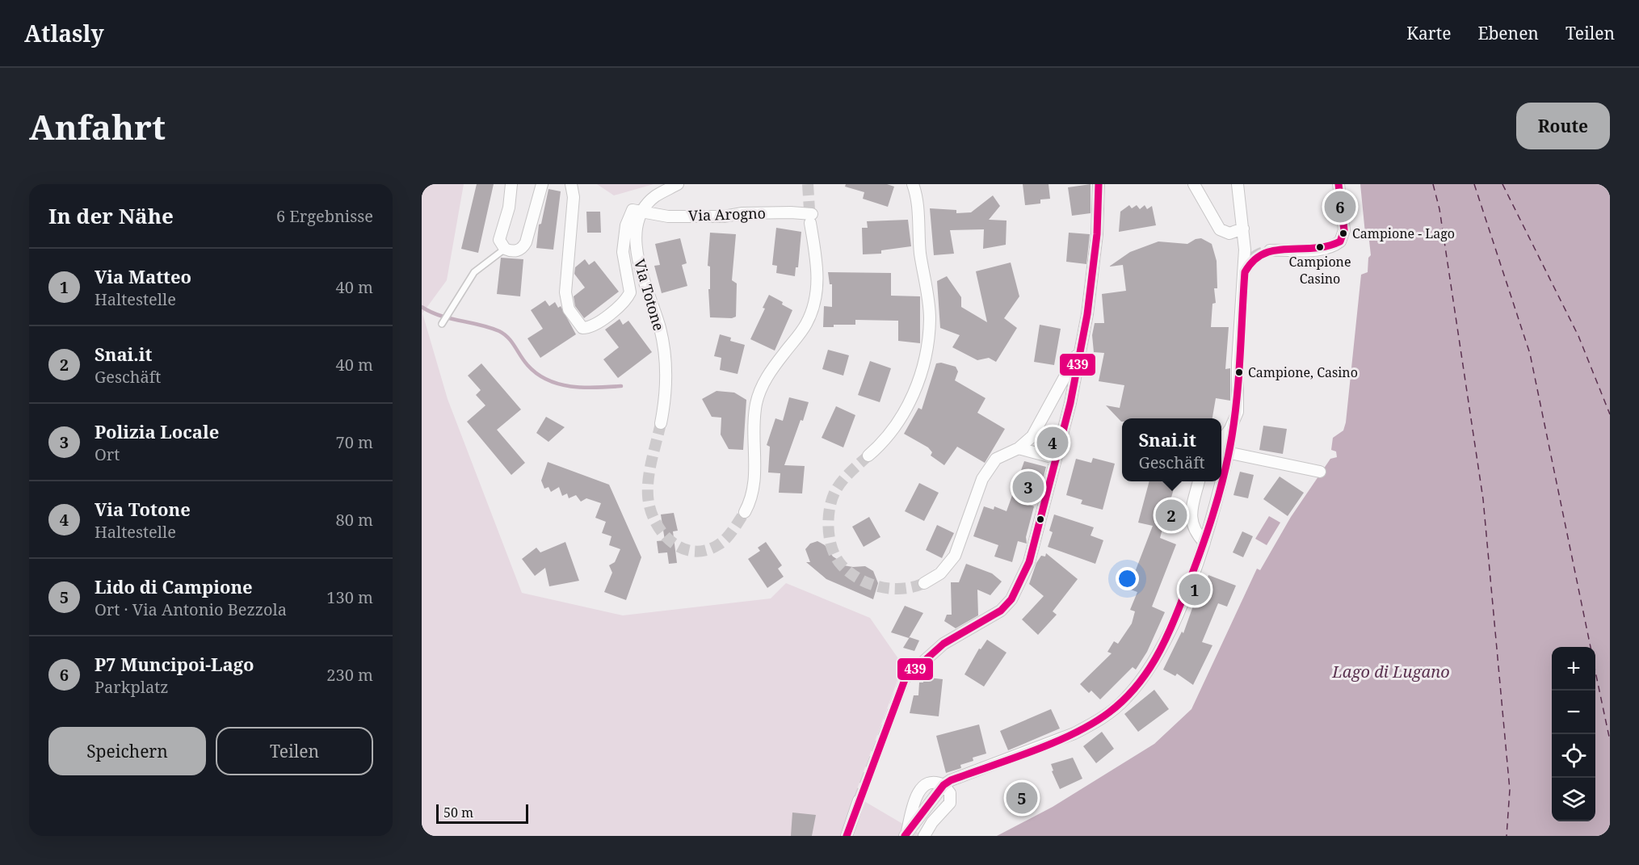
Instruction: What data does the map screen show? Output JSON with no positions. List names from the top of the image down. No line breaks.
{"streets":{"street":["Via Arogno","Via Totone"]},"crossings":[["Via Arogno","Via Totone"]],"water":["Lago di Lugano"],"places":["Campione - Lago","Campione Casino","Campione, Casino"],"lines":["transit line 439"],"scale_bar":"50 m","page":{"header":"Atlasly","nav":["Karte","Ebenen","Teilen"],"buttons":["Route",["Speichern","Teilen"]],"title":"Anfahrt","heading":["In der Nähe","6 Ergebnisse"],"pins":["6","4","3","2","1","5"],"list":[{"mark":"1","name":"Via Matteo","note":"Haltestelle","value":"40 m"},{"mark":"2","name":"Snai.it","note":"Geschäft","value":"40 m"},{"mark":"3","name":"Polizia Locale","note":"Ort","value":"70 m"},{"mark":"4","name":"Via Totone","note":"Haltestelle","value":"80 m"},{"mark":"5","name":"Lido di Campione","note":"Ort · Via Antonio Bezzola","value":"130 m"},{"mark":"6","name":"P7 Muncipoi-Lago","note":"Parkplatz","value":"230 m"}],"popup":["Snai.it","Geschäft"],"map_buttons":["+","−"],"scale":"50 m"}}
